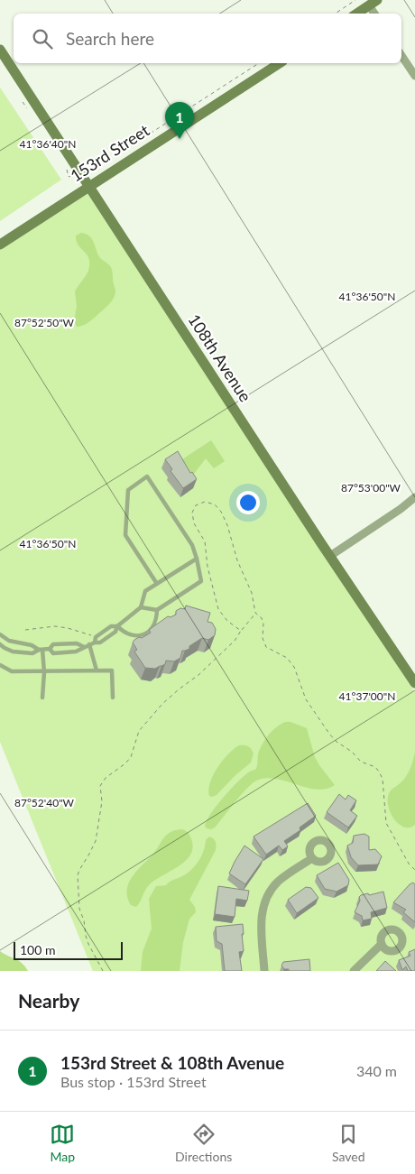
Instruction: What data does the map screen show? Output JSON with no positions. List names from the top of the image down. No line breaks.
{"streets":{"street":["153rd Street","108th Avenue"]},"crossings":[["153rd Street","108th Avenue"]],"scale_bar":"100 m","page":{"search":"Search here","pins":"1","scale":"100 m","heading":"Nearby","list":[{"mark":"1","name":"153rd Street & 108th Avenue","note":"Bus stop · 153rd Street","value":"340 m"}],"nav":["Map","Directions","Saved"]},"coordinates":["41°36'40\"N","41°36'50\"N","87°52'50\"W","87°53'00\"W","41°37'00\"N","87°52'40\"W"]}
